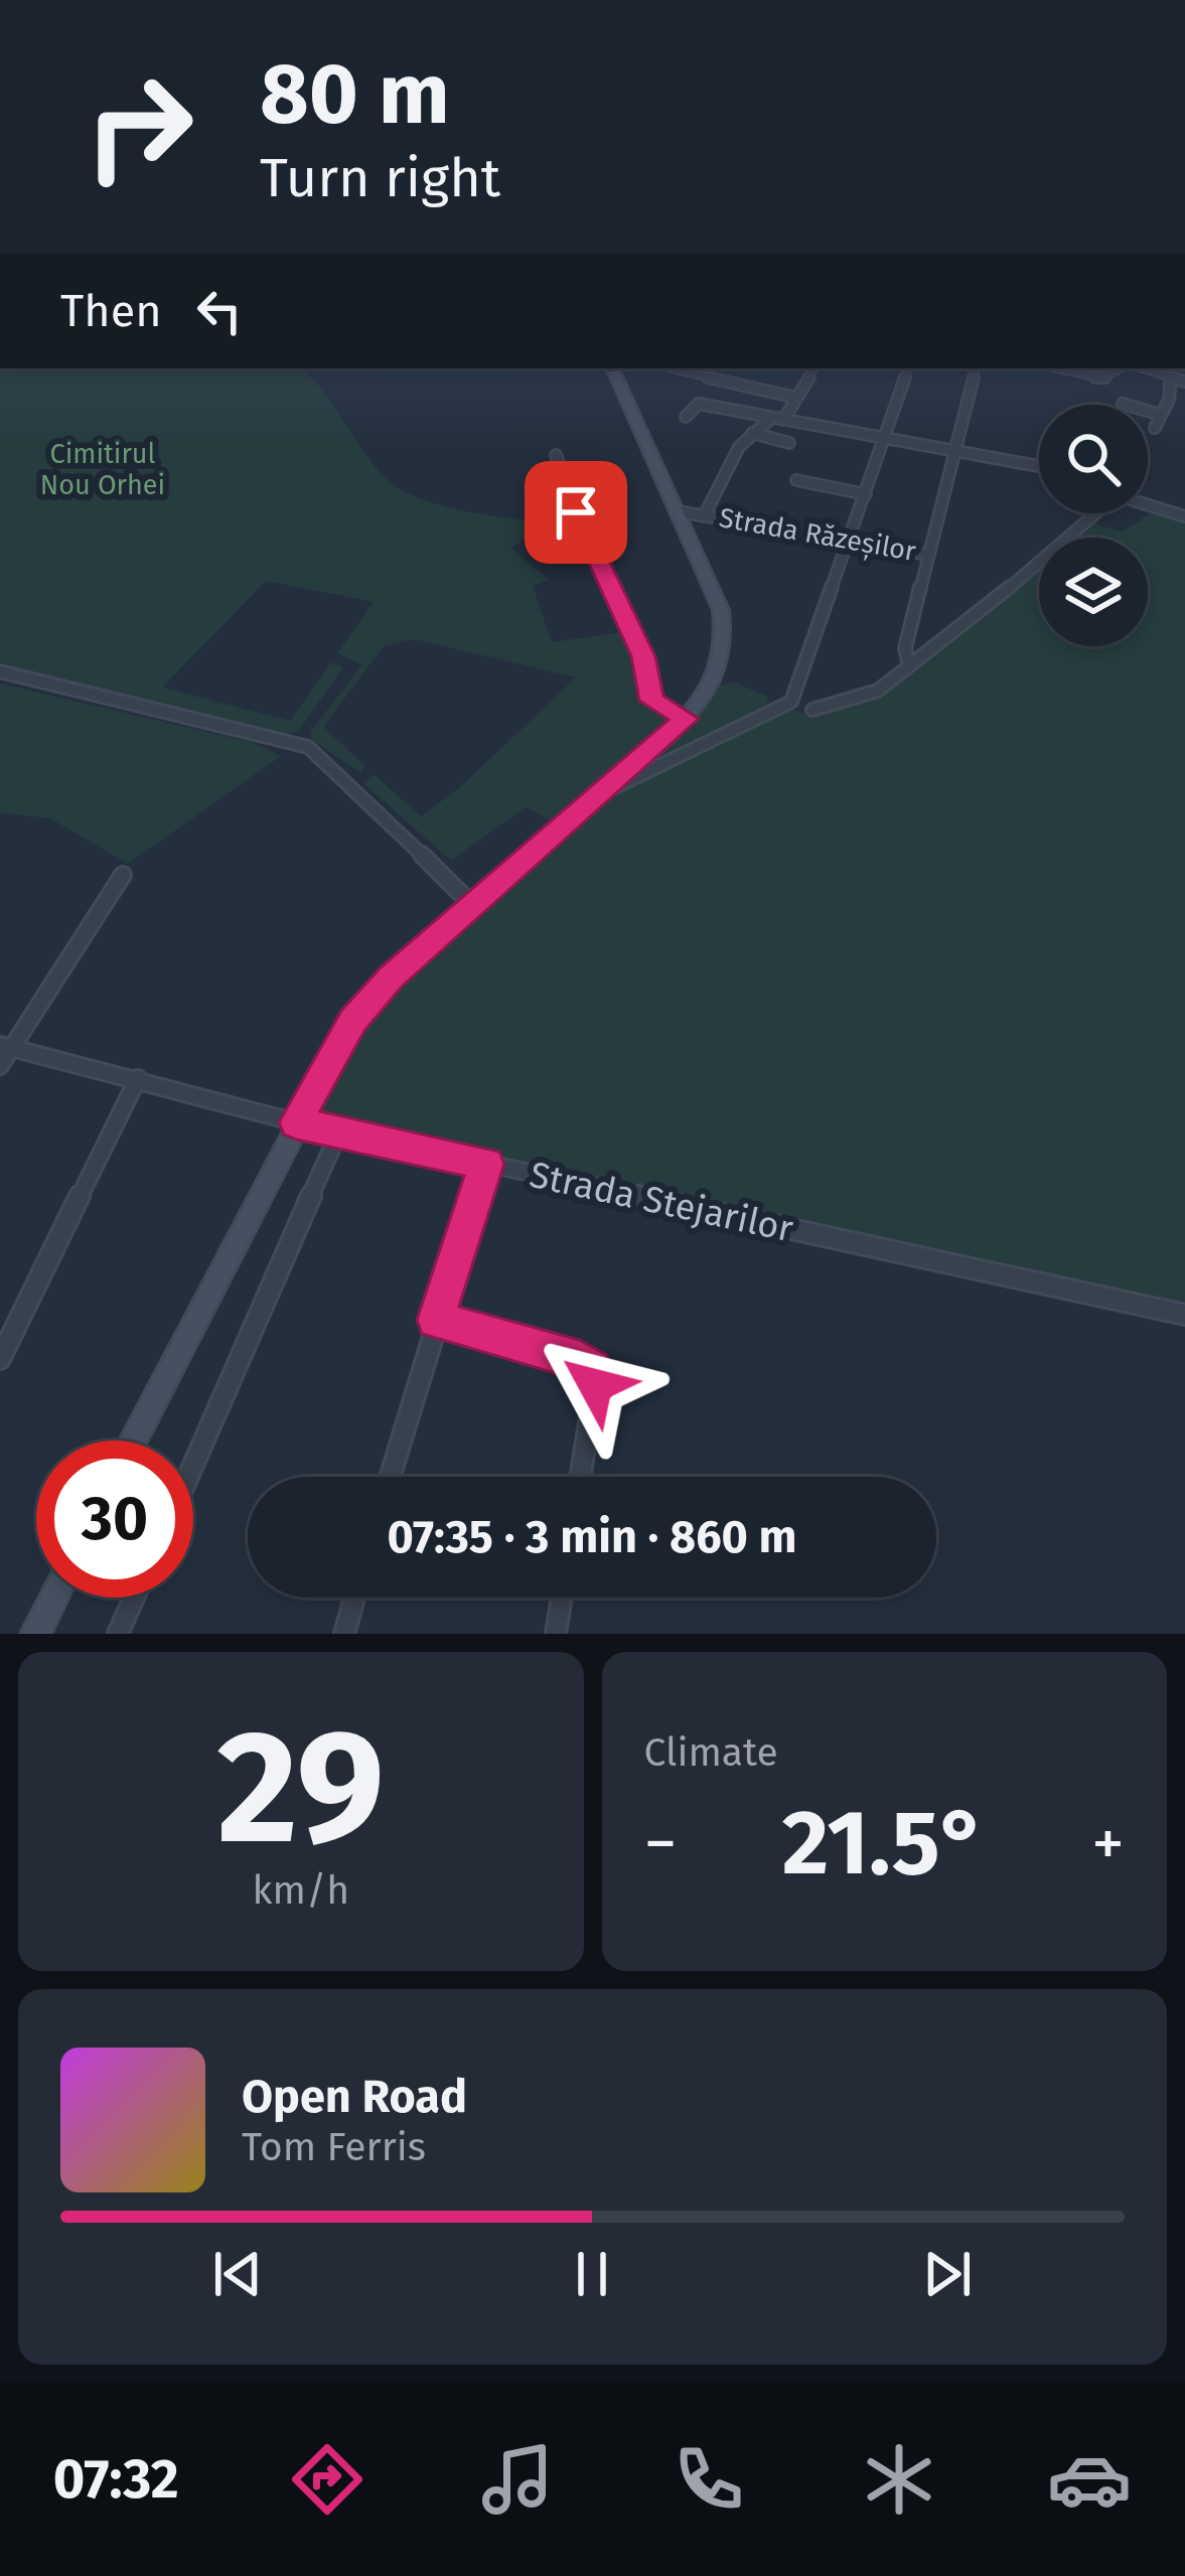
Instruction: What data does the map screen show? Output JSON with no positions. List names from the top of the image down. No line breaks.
{"streets":{"street":["Strada Răzeșilor","Strada Stejarilor"]},"parks":["Cimitirul Nou Orhei"],"page":{"turn":["80 m","Turn right"],"then":"Then","limit":"30","trip":"07:35 · 3 min · 860 m","tile":[["29","km/h"],"Climate"],"heat":["−","21.5°","+"],"song":["Open Road","Tom Ferris"],"tabs":"07:32"}}
